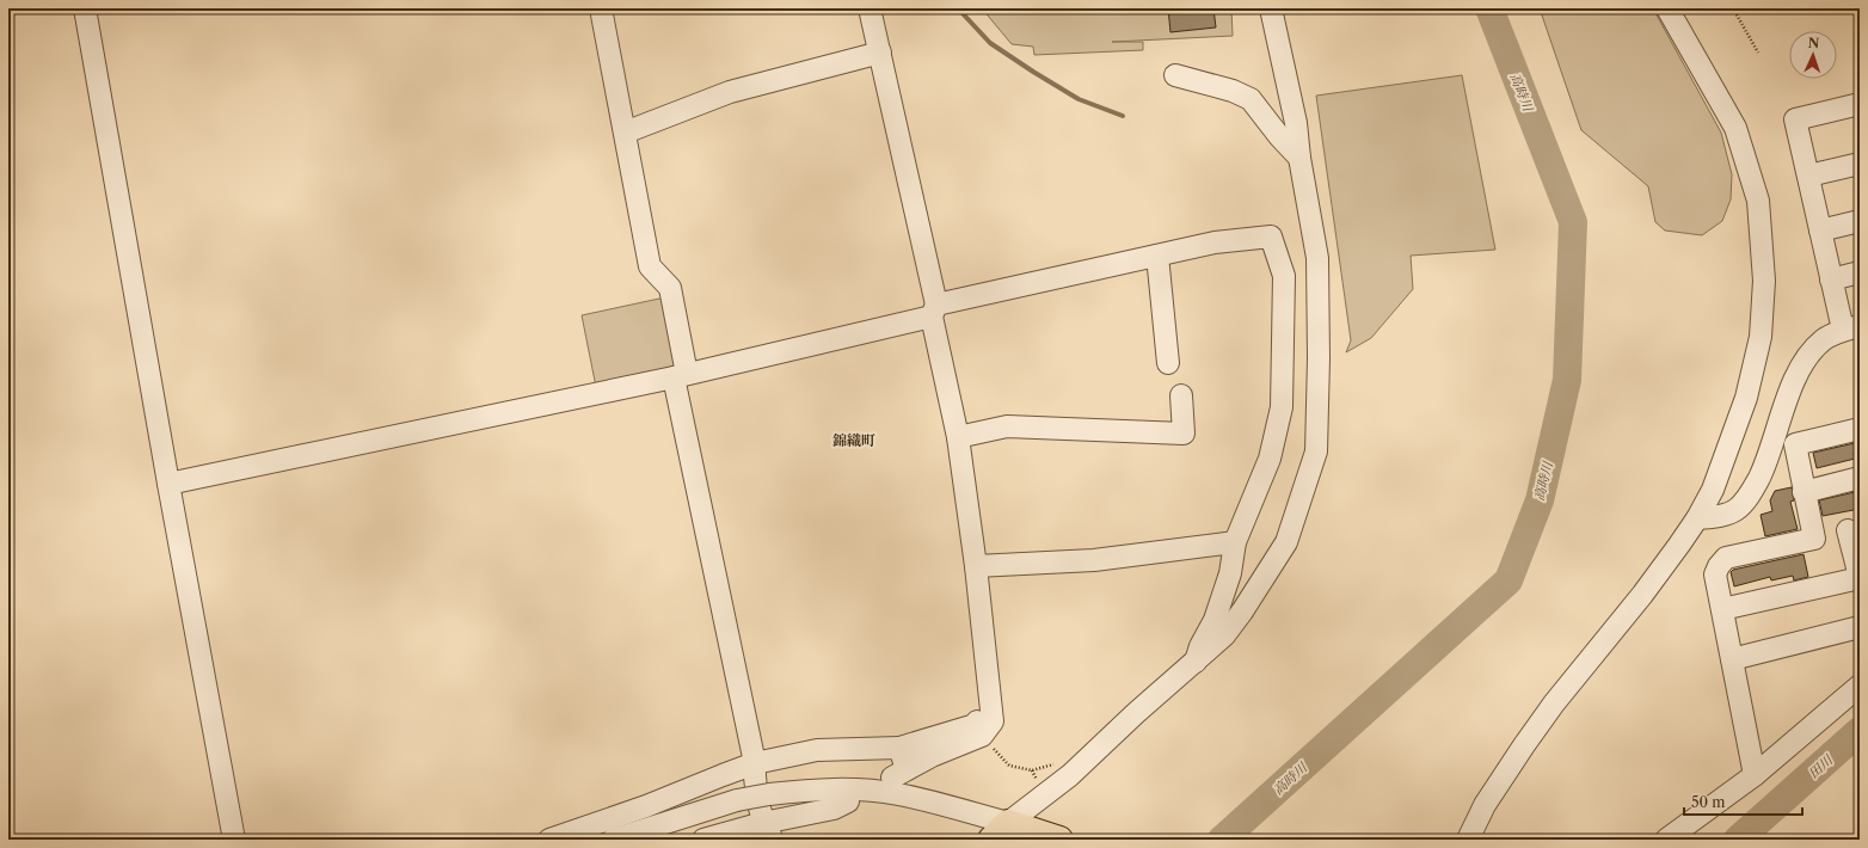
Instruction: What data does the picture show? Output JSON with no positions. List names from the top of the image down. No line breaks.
{"districts":["錦織町"],"water":["高時川","田川"],"scale_bar":"50 m","north":"top"}
